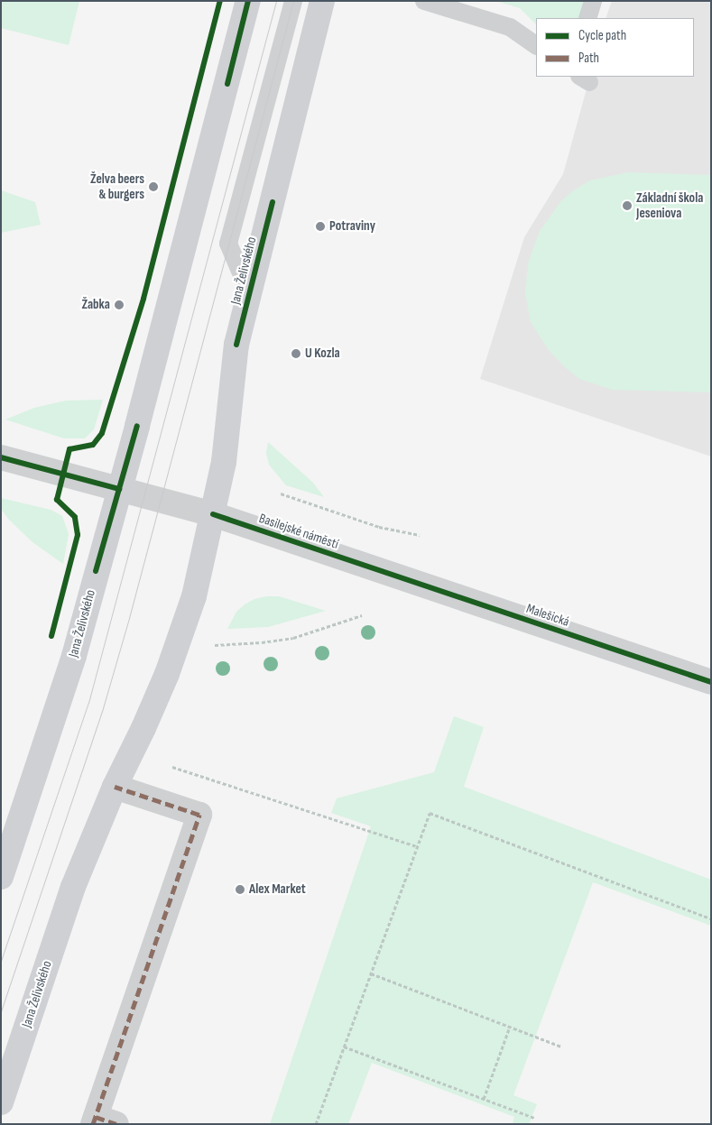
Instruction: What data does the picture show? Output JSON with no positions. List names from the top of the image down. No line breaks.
{"streets":{"main road":["Jana Želivského"],"street":["Basilejské náměstí","Malešická"]},"crossings":[["Jana Želivského","Basilejské náměstí"],["Basilejské náměstí","Malešická"]],"places":["Želva beers & burgers","Základní škola Jeseniova","Potraviny","Žabka","U Kozla","Alex Market"],"legend":["Cycle path","Path"]}
